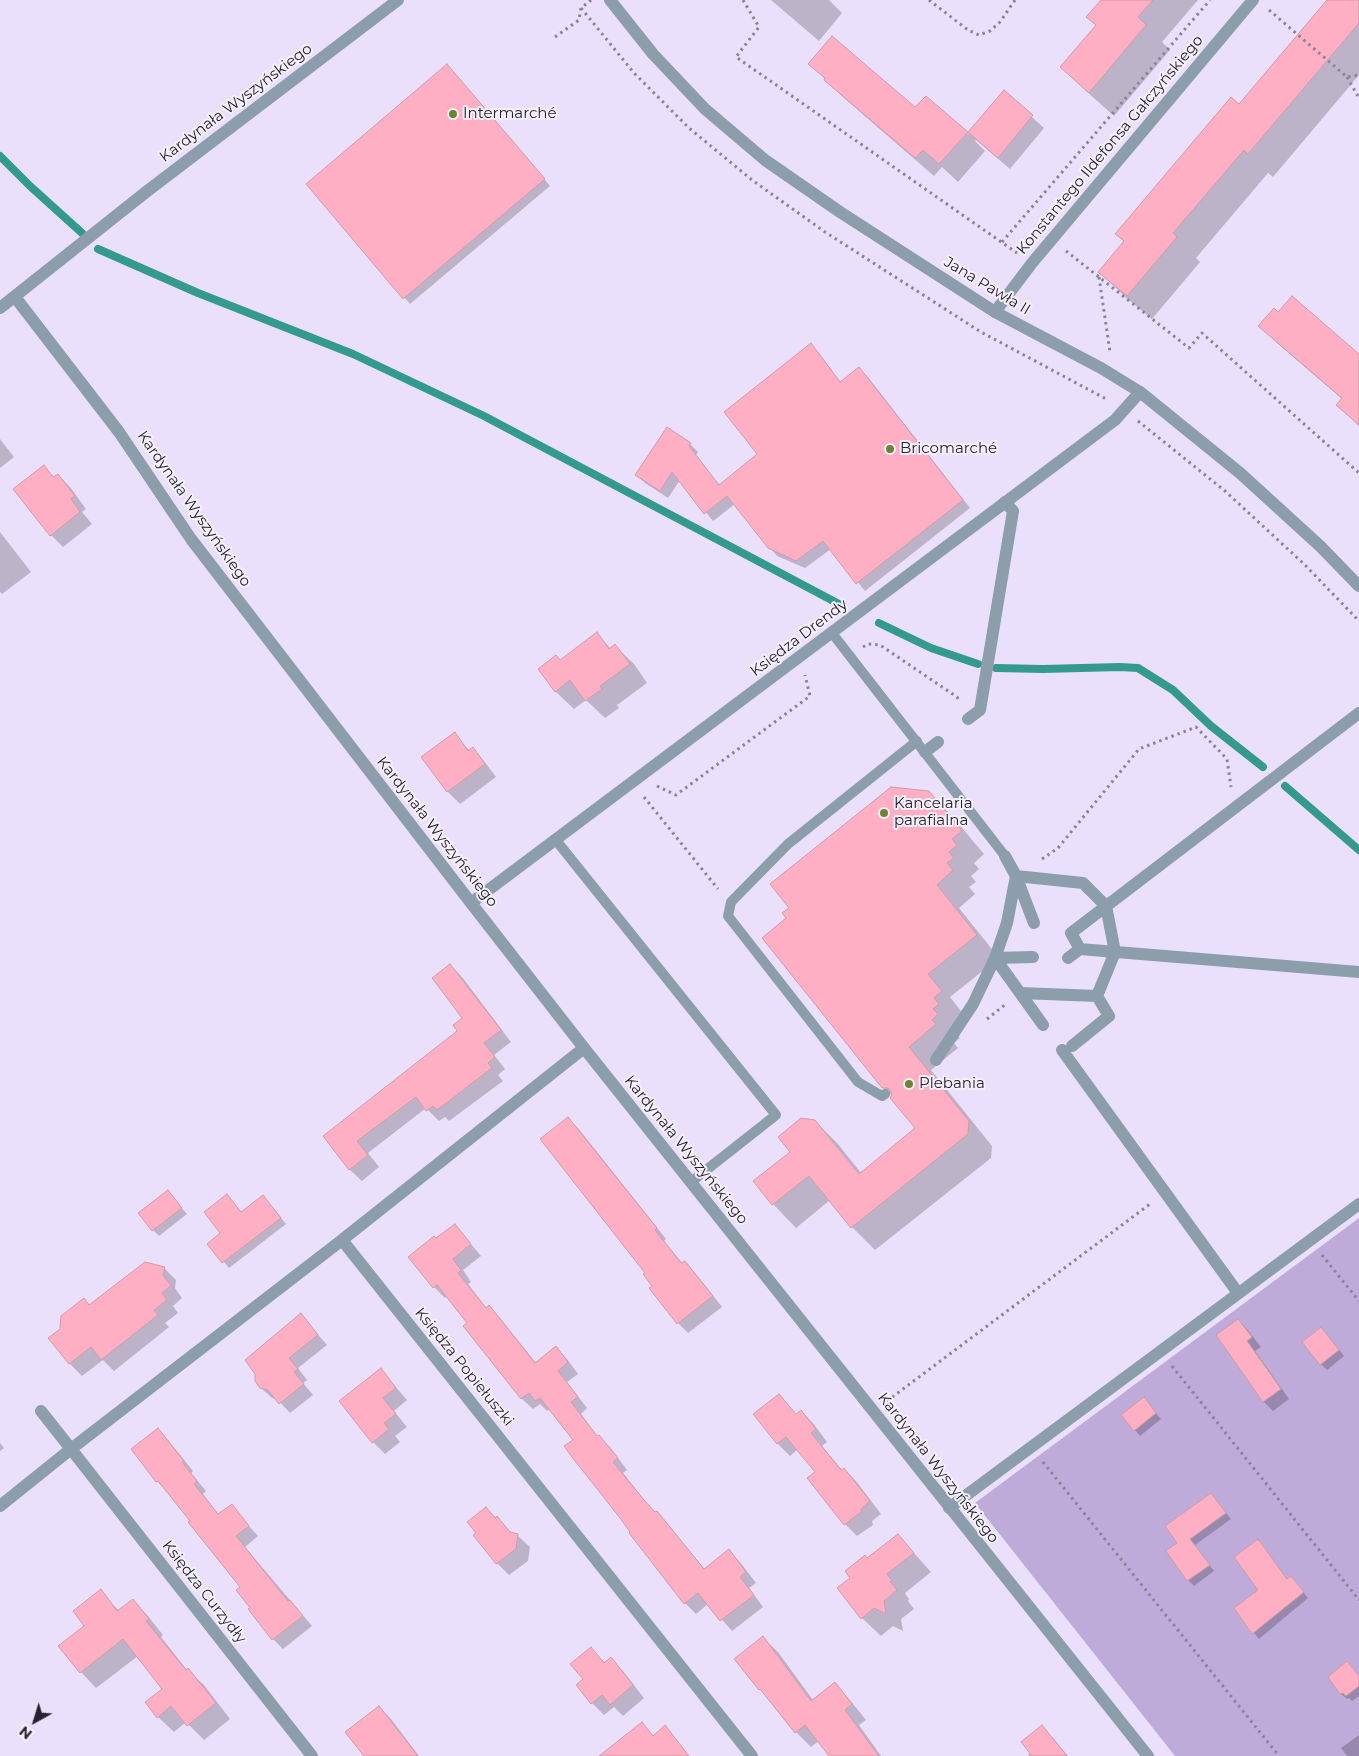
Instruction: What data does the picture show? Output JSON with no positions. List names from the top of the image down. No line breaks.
{"streets":{"street":["Kardynała Wyszyńskiego","Konstantego Ildefonsa Gałczyńskiego","Jana Pawła II","Księdza Drendy","Księdza Popiełuszki","Księdza Curzydły"]},"crossings":[["Kardynała Wyszyńskiego","Księdza Drendy"],["Konstantego Ildefonsa Gałczyńskiego","Jana Pawła II"],["Jana Pawła II","Księdza Drendy"]],"places":["Intermarché","Bricomarché","Kancelaria parafialna","Plebania"],"north":"bottom left"}
